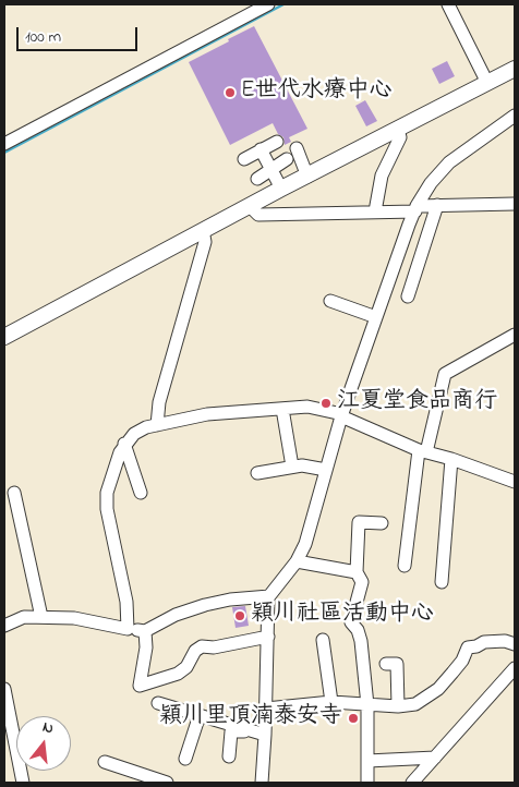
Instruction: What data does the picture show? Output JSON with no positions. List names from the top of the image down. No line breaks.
{"places":["E世代水療中心","江夏堂食品商行","穎川社區活動中心","穎川里頂湳泰安寺"],"scale_bar":"100 m","north":"top"}
